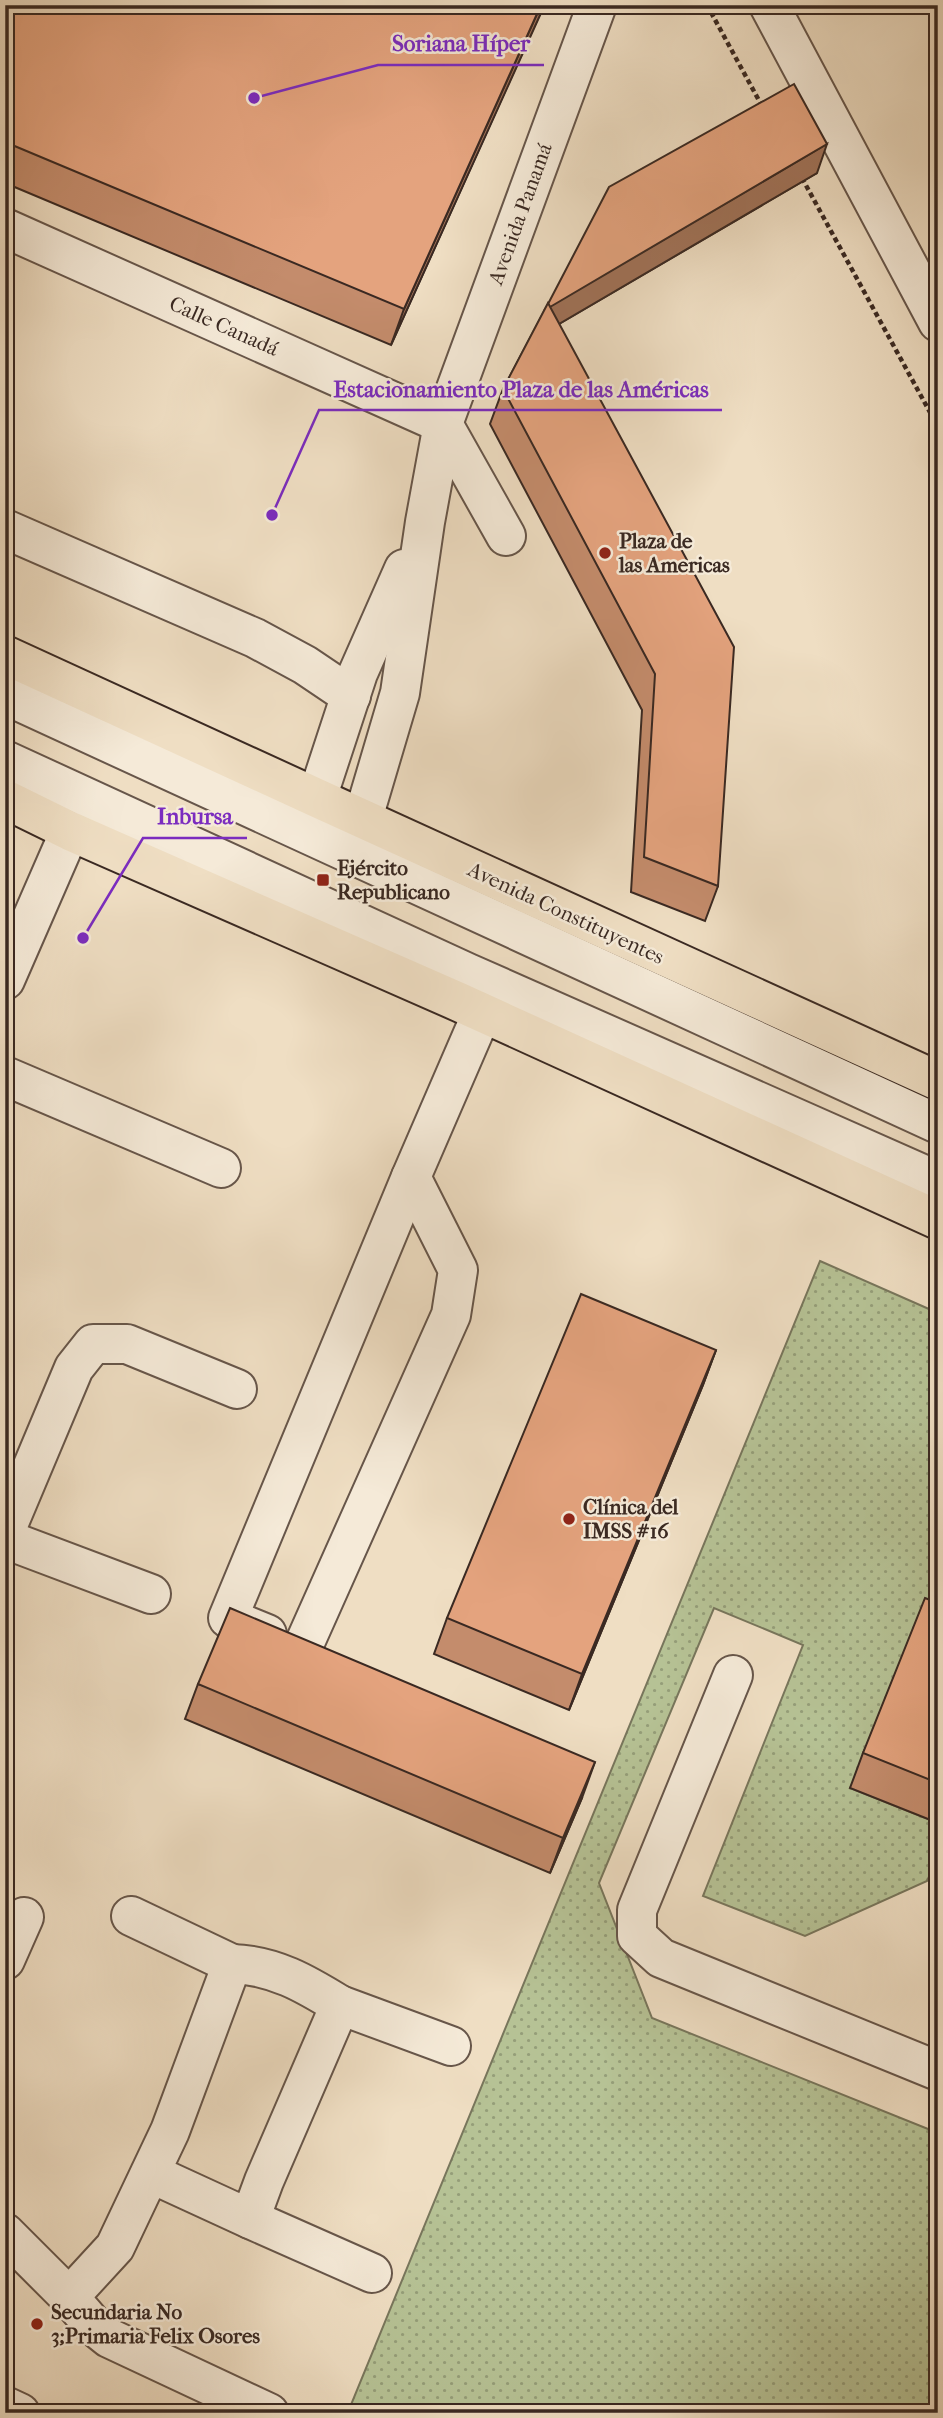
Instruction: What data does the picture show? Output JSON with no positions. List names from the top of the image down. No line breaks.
{"streets":{"main road":["Avenida Constituyentes"],"street":["Avenida Panamá","Calle Canadá"]},"crossings":[["Avenida Panamá","Calle Canadá"]],"places":{"other":["Soriana Híper","Estacionamiento Plaza de las Américas","Plaza de las Americas","Inbursa","Clínica del IMSS #16","Secundaria No 3;Primaria Felix Osores"],"transit":["Ejército Republicano"]}}
